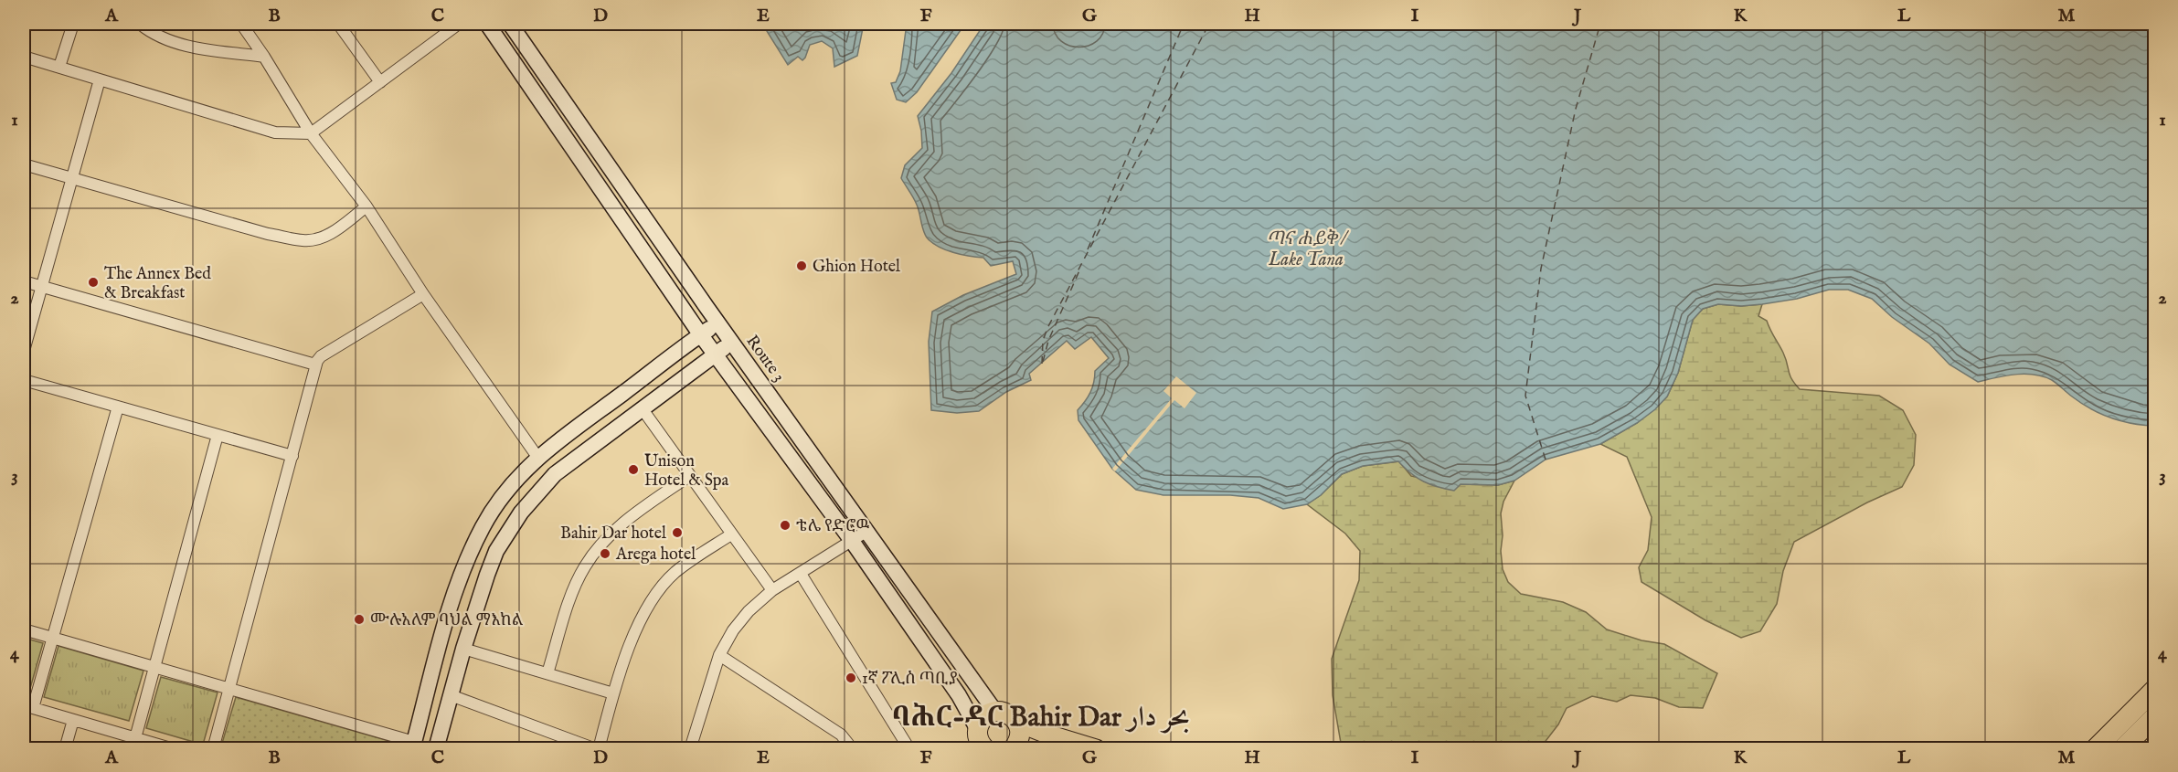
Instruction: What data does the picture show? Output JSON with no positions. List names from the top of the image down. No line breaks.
{"streets":{"main road":["Route 3"]},"districts":["ባሕር-ዳር Bahir Dar بحر دار"],"water":["ጣና ሐይቅ / Lake Tana"],"places":["Ghion Hotel","The Annex Bed & Breakfast","Unison Hotel & Spa","ቴሌ የድሮዉ","Bahir Dar hotel","Arega hotel","ሙሉአለም ባህል ማእከል","1ኛ ፖሊስ ጣቢያ"],"grid":{"columns":["A","B","C","D","E","F","G","H","I","J","K","L","M"],"rows":["1","2","3","4"]}}
